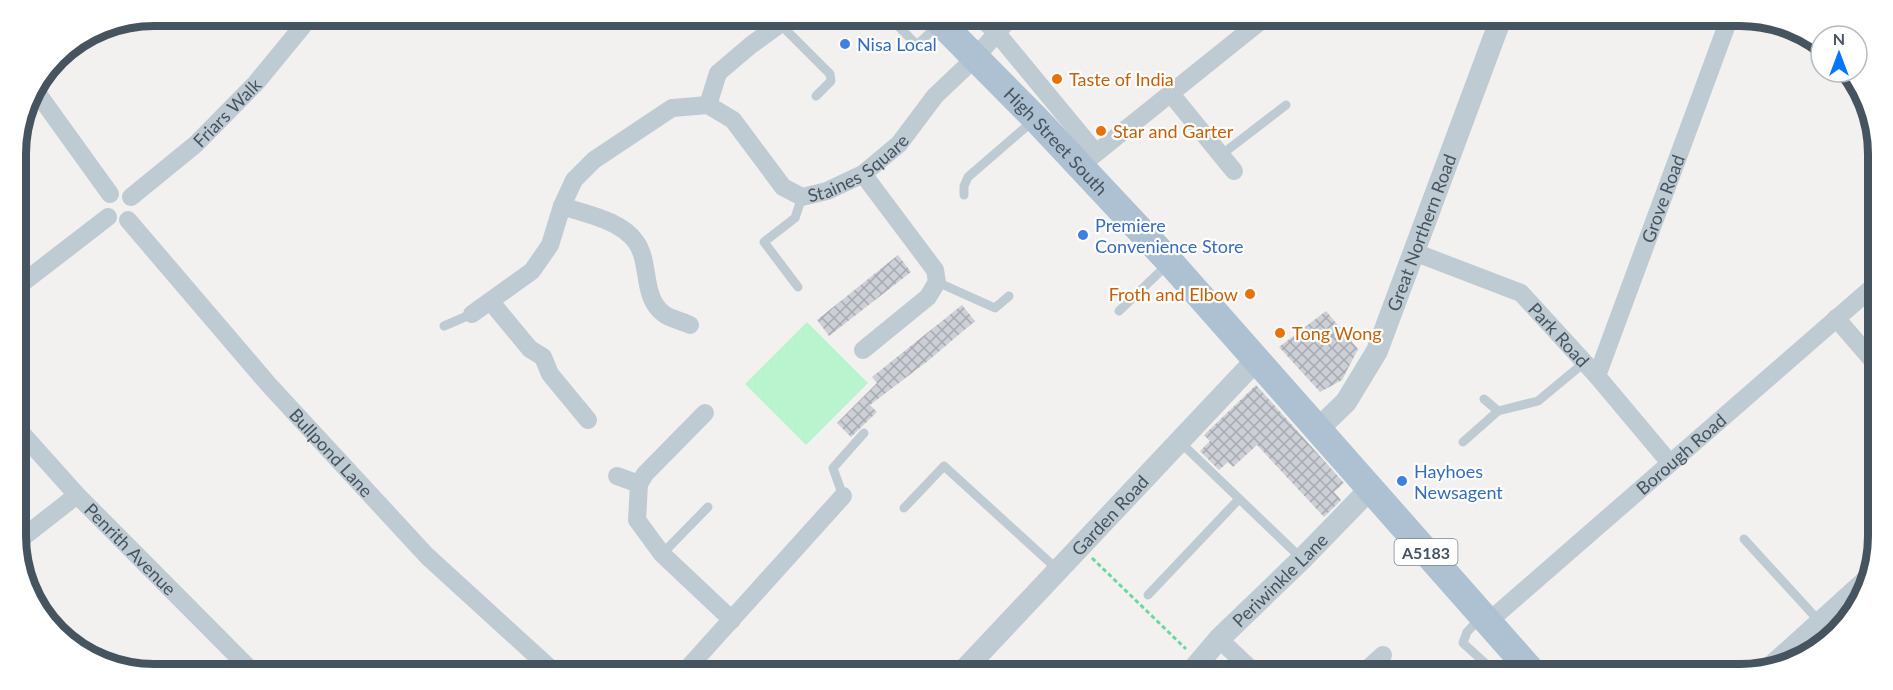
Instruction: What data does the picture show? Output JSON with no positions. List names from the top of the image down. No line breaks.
{"streets":{"main road":["High Street South","A5183"],"street":["Friars Walk","Staines Square","Grove Road","Great Northern Road","Park Road","Bullpond Lane","Borough Road","Garden Road","Penrith Avenue","Periwinkle Lane"]},"crossings":[["Friars Walk","Bullpond Lane"],["High Street South","Staines Square"],["High Street South","Great Northern Road"],["High Street South","Garden Road"],["High Street South","A5183"],["Grove Road","Park Road"],["Great Northern Road","Park Road"],["Great Northern Road","A5183"],["Park Road","Borough Road"],["Borough Road","A5183"],["A5183","Periwinkle Lane"]],"places":["Nisa Local","Taste of India","Star and Garter","Premiere Convenience Store","Froth and Elbow","Tong Wong","Hayhoes Newsagent"],"north":"top"}
